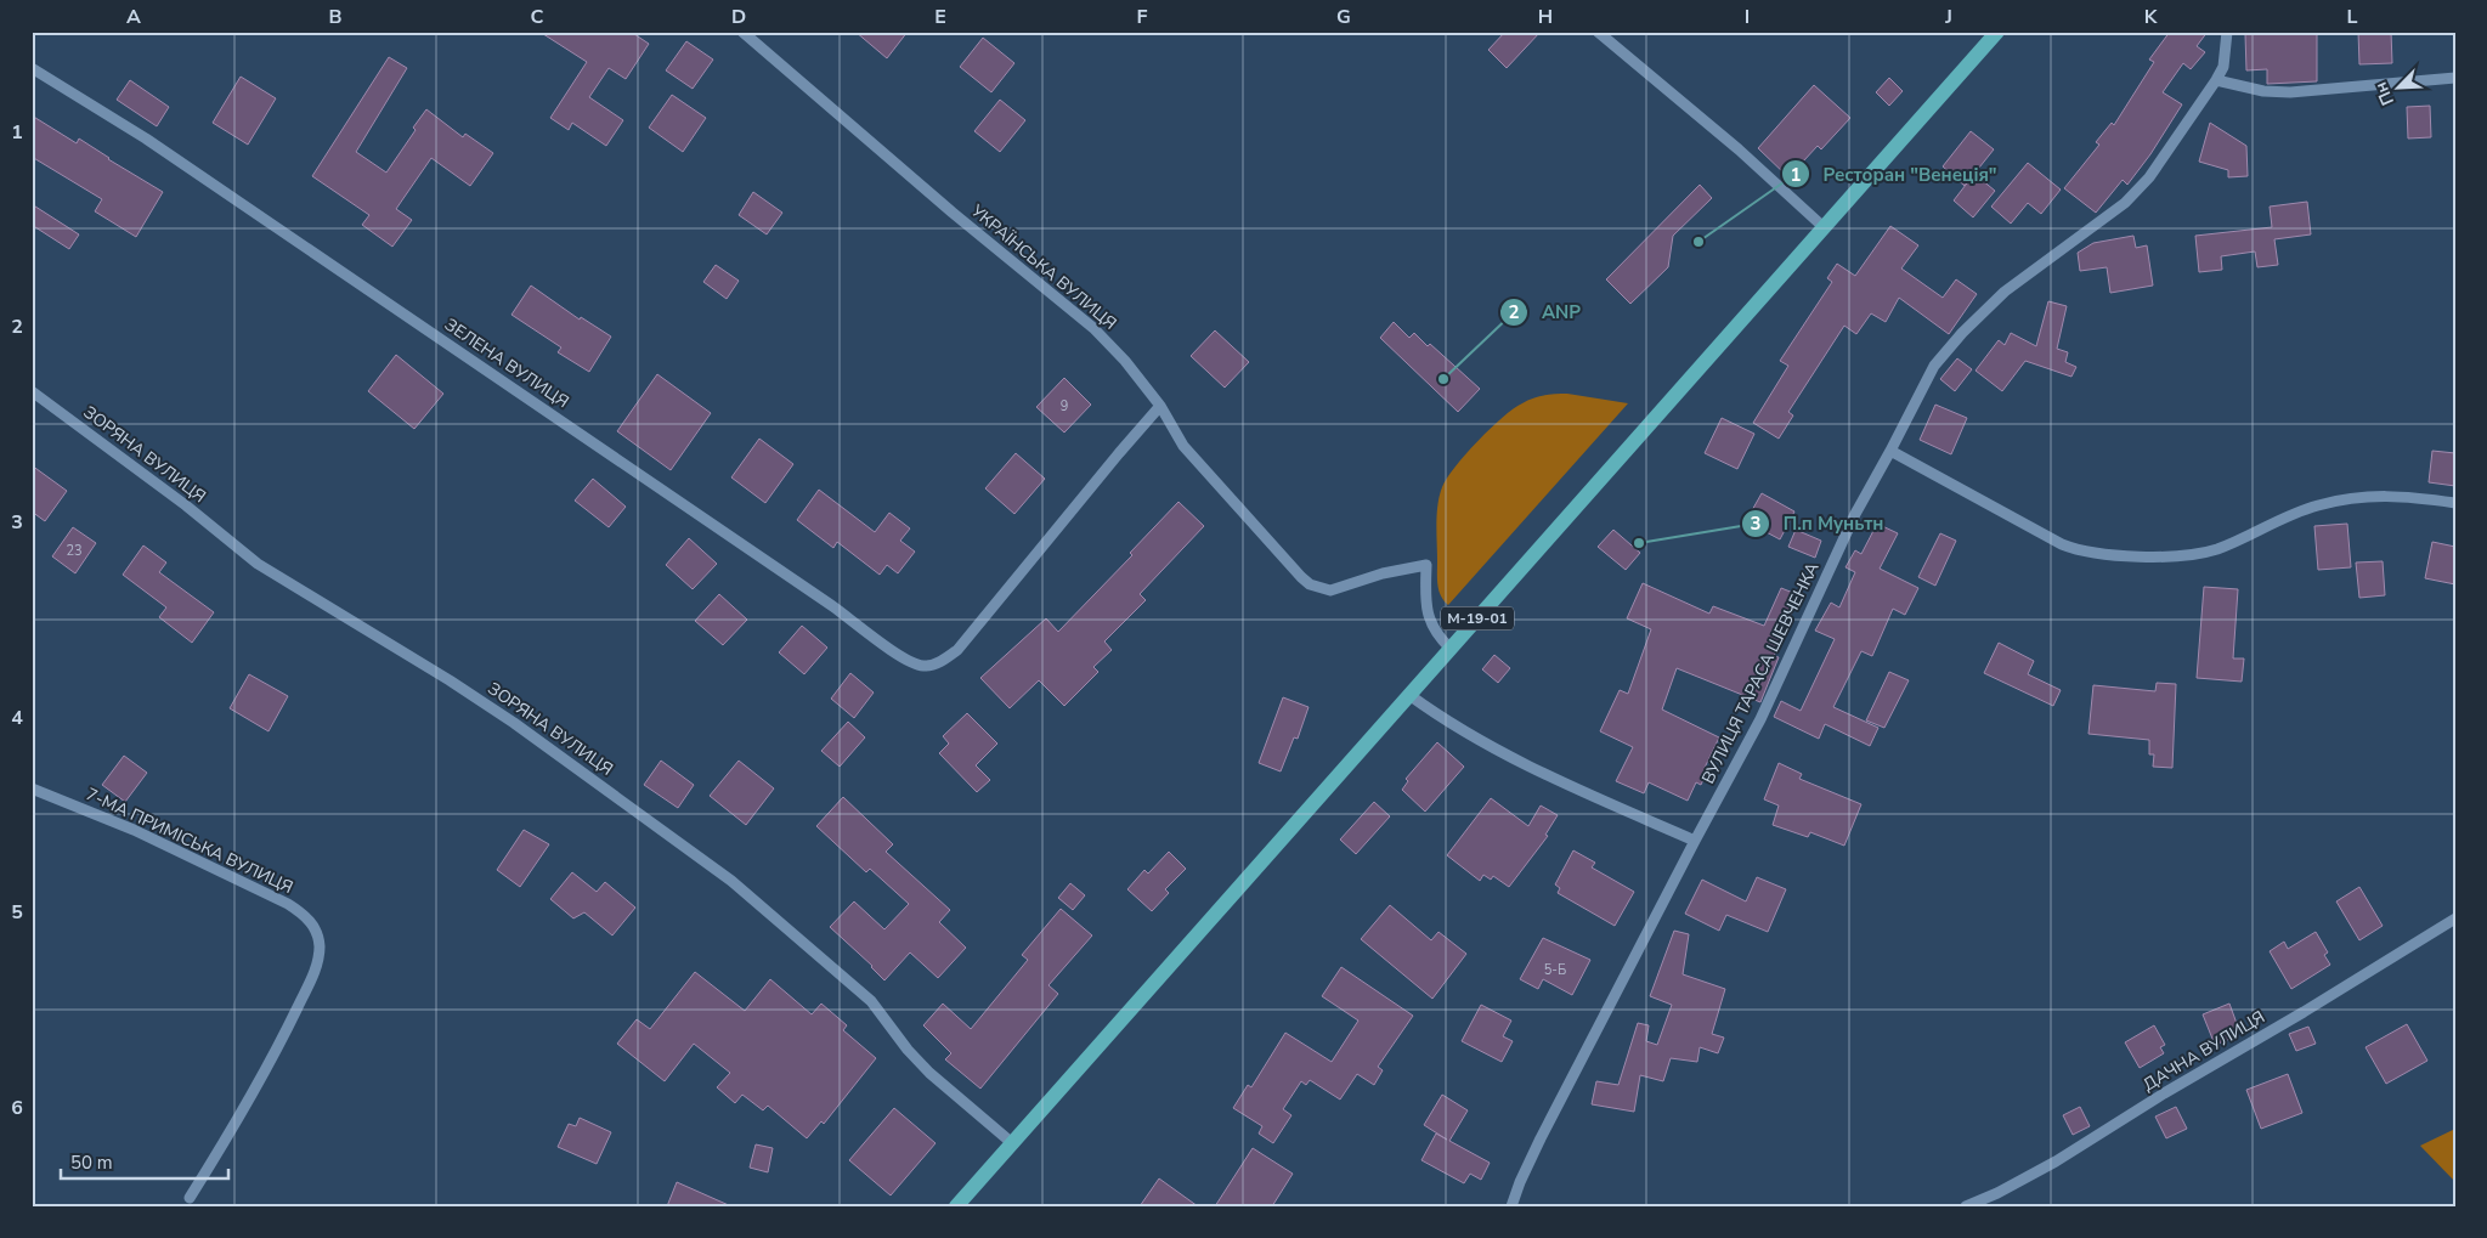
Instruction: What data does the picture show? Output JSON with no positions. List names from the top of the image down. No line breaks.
{"streets":{"main road":["М-19-01"],"street":["УКРАЇНСЬКА ВУЛИЦЯ","ЗЕЛЕНА ВУЛИЦЯ","ЗОРЯНА ВУЛИЦЯ","ВУЛИЦЯ ТАРАСА ШЕВЧЕНКА","7-МА ПРИМІСЬКА ВУЛИЦЯ","ДАЧНА ВУЛИЦЯ"]},"crossings":[["УКРАЇНСЬКА ВУЛИЦЯ","ЗЕЛЕНА ВУЛИЦЯ"],["УКРАЇНСЬКА ВУЛИЦЯ","М-19-01"],["ЗОРЯНА ВУЛИЦЯ","М-19-01"]],"places":["Ресторан \"Венеція\"","ANP","П.п Муньтн"],"house_numbers":["9","23","5-Б"],"scale_bar":"50 m","north":"bottom left","grid":{"columns":["A","B","C","D","E","F","G","H","I","J","K","L"],"rows":["1","2","3","4","5","6"]}}
